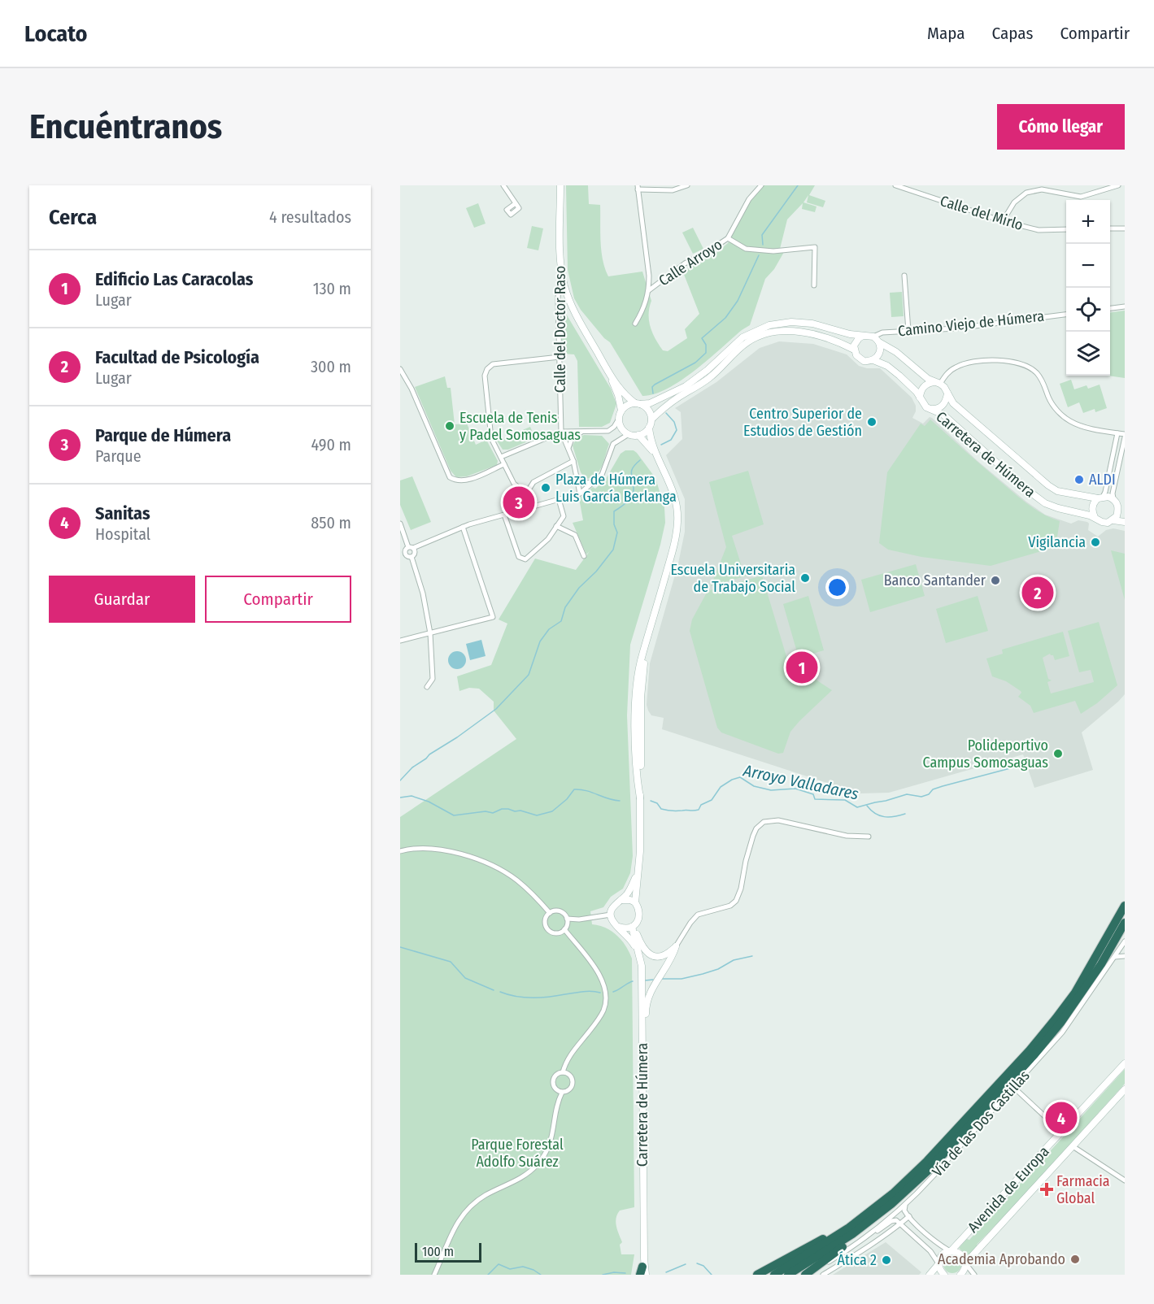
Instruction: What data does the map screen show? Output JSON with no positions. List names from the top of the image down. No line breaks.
{"streets":{"street":["Calle del Mirlo","Calle Arroyo","Camino Viejo de Húmera","Calle del Doctor Raso","Carretera de Húmera","Vía de las Dos Castillas","Avenida de Europa"]},"water":["Arroyo Valladares"],"parks":["Parque Forestal Adolfo Suárez"],"places":{"other":["Centro Superior de Estudios de Gestión","Escuela de Tenis y Padel Somosaguas","ALDI","Plaza de Húmera Luis García Berlanga","Vigilancia","Escuela Universitaria de Trabajo Social","Banco Santander","Polideportivo Campus Somosaguas","Academia Aprobando","Ática 2"],"health":["Farmacia Global"]},"scale_bar":"100 m","page":{"header":"Locato","nav":["Mapa","Capas","Compartir"],"buttons":["Cómo llegar",["Guardar","Compartir"]],"title":"Encuéntranos","heading":["Cerca","4 resultados"],"map_buttons":["+","−"],"list":[{"mark":"1","name":"Edificio Las Caracolas","note":"Lugar","value":"130 m"},{"mark":"2","name":"Facultad de Psicología","note":"Lugar","value":"300 m"},{"mark":"3","name":"Parque de Húmera","note":"Parque","value":"490 m"},{"mark":"4","name":"Sanitas","note":"Hospital","value":"850 m"}],"pins":["3","2","1","4"],"scale":"100 m"}}
